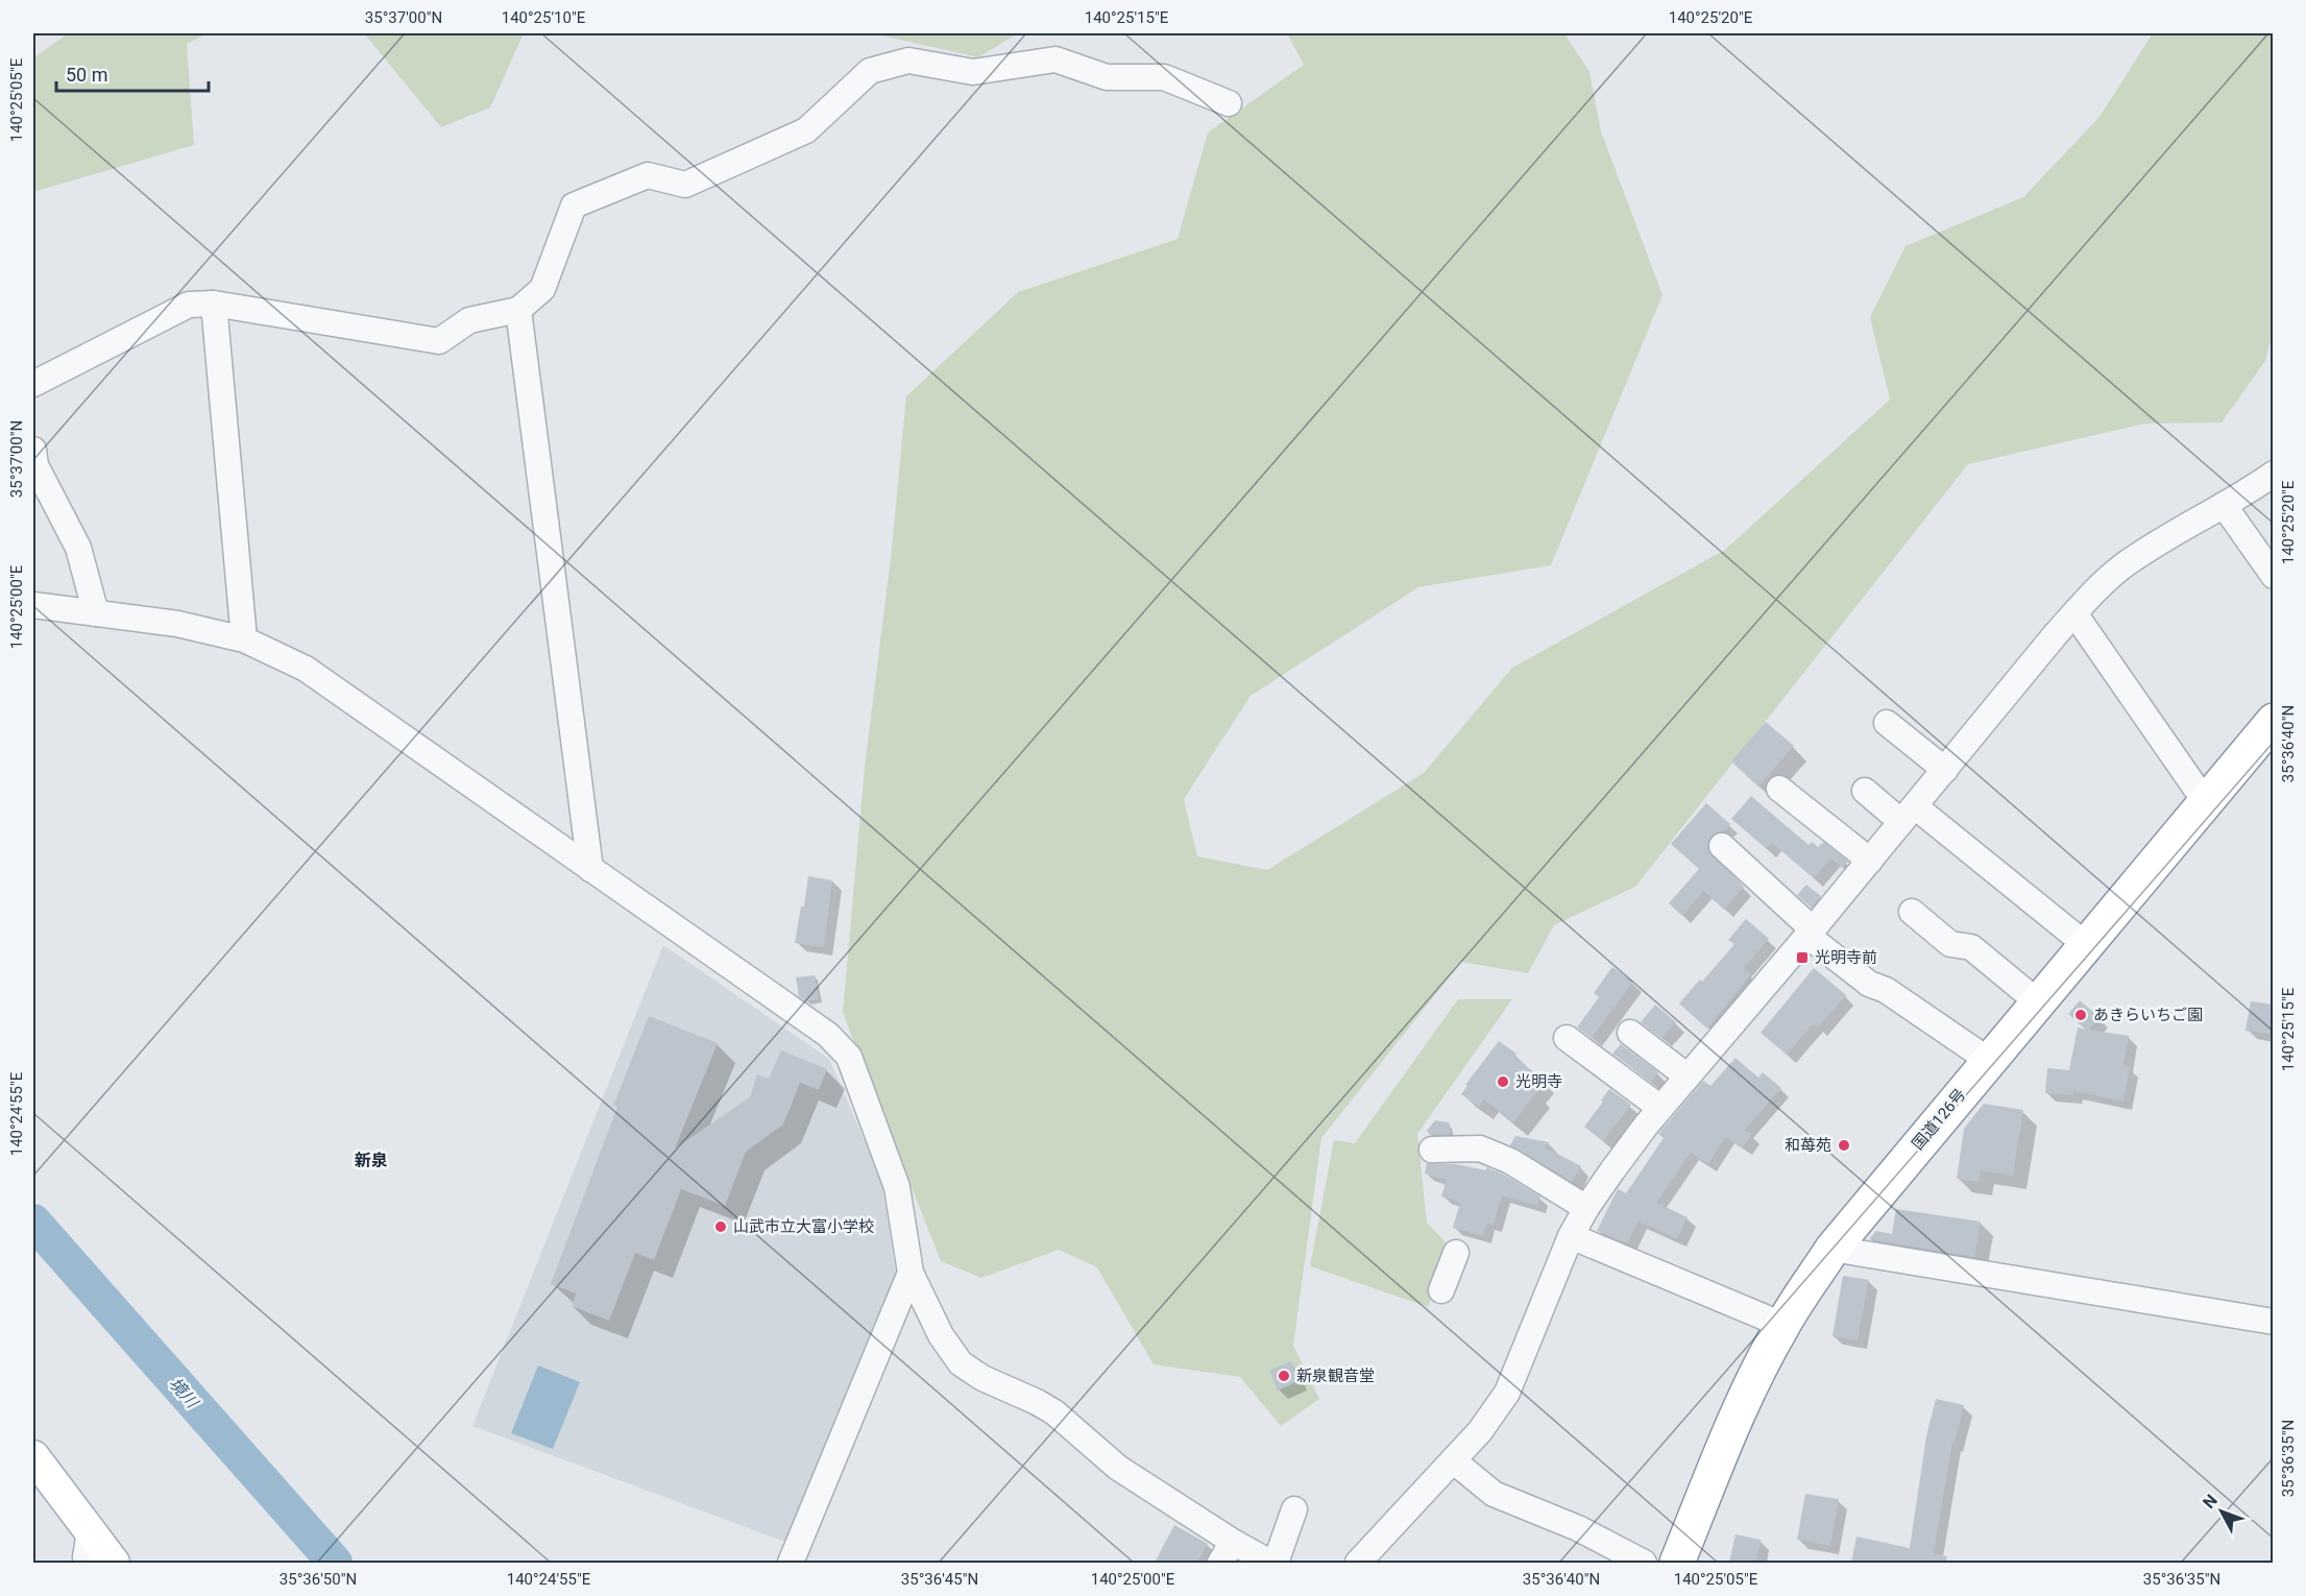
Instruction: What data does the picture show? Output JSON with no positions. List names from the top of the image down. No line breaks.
{"streets":{"highway":["国道126号"]},"districts":["新泉"],"water":["境川"],"places":{"transit":["光明寺前"],"other":["あきらいちご園","光明寺","和苺苑","山武市立大富小学校","新泉観音堂"]},"scale_bar":"50 m","north":"top left","coordinates":["35°37'00\"N","140°25'10\"E","140°25'15\"E","140°25'20\"E","140°25'05\"E","140°25'00\"E","35°36'40\"N","140°24'55\"E","35°36'35\"N","35°36'50\"N","35°36'45\"N"]}
